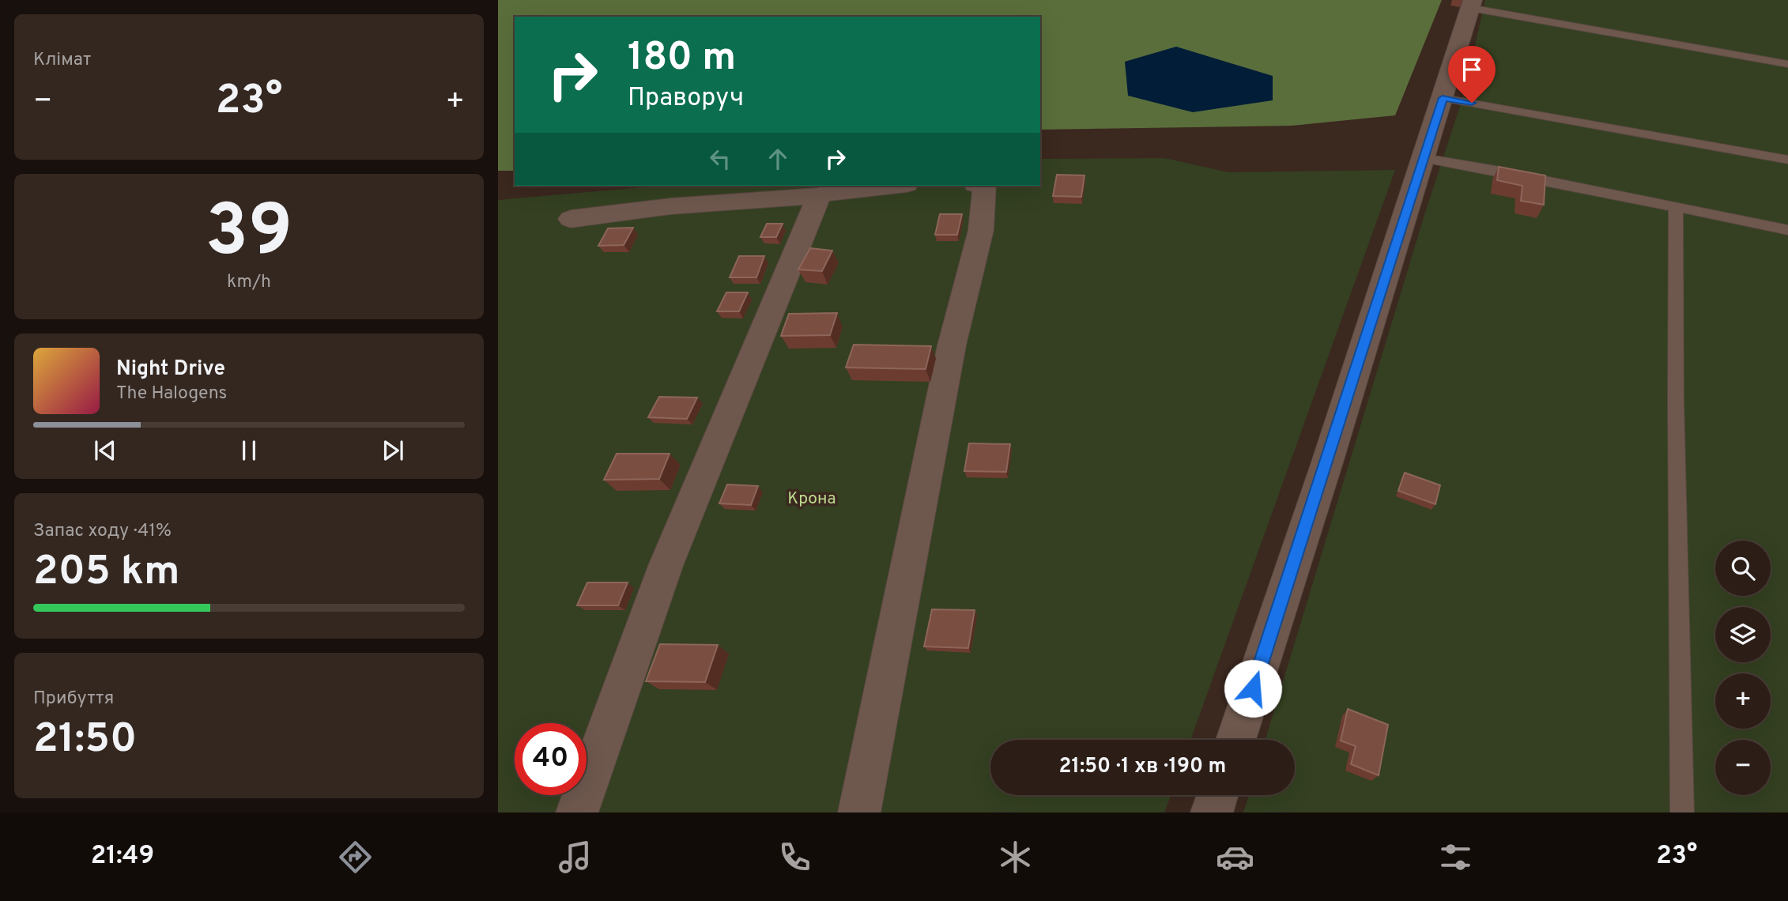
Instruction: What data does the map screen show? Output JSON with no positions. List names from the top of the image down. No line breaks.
{"parks":["Крона"],"page":{"tile":["Клімат",["39","km/h"],["Запас ходу · 41%","205 km"],["Прибуття","21:50"]],"turn":["180 m","Праворуч"],"heat":["−","23°","+"],"song":["Night Drive","The Halogens"],"map_buttons":["+","−"],"limit":"40","trip":"21:50 · 1 хв · 190 m","tabs":["21:49","23°"]}}
